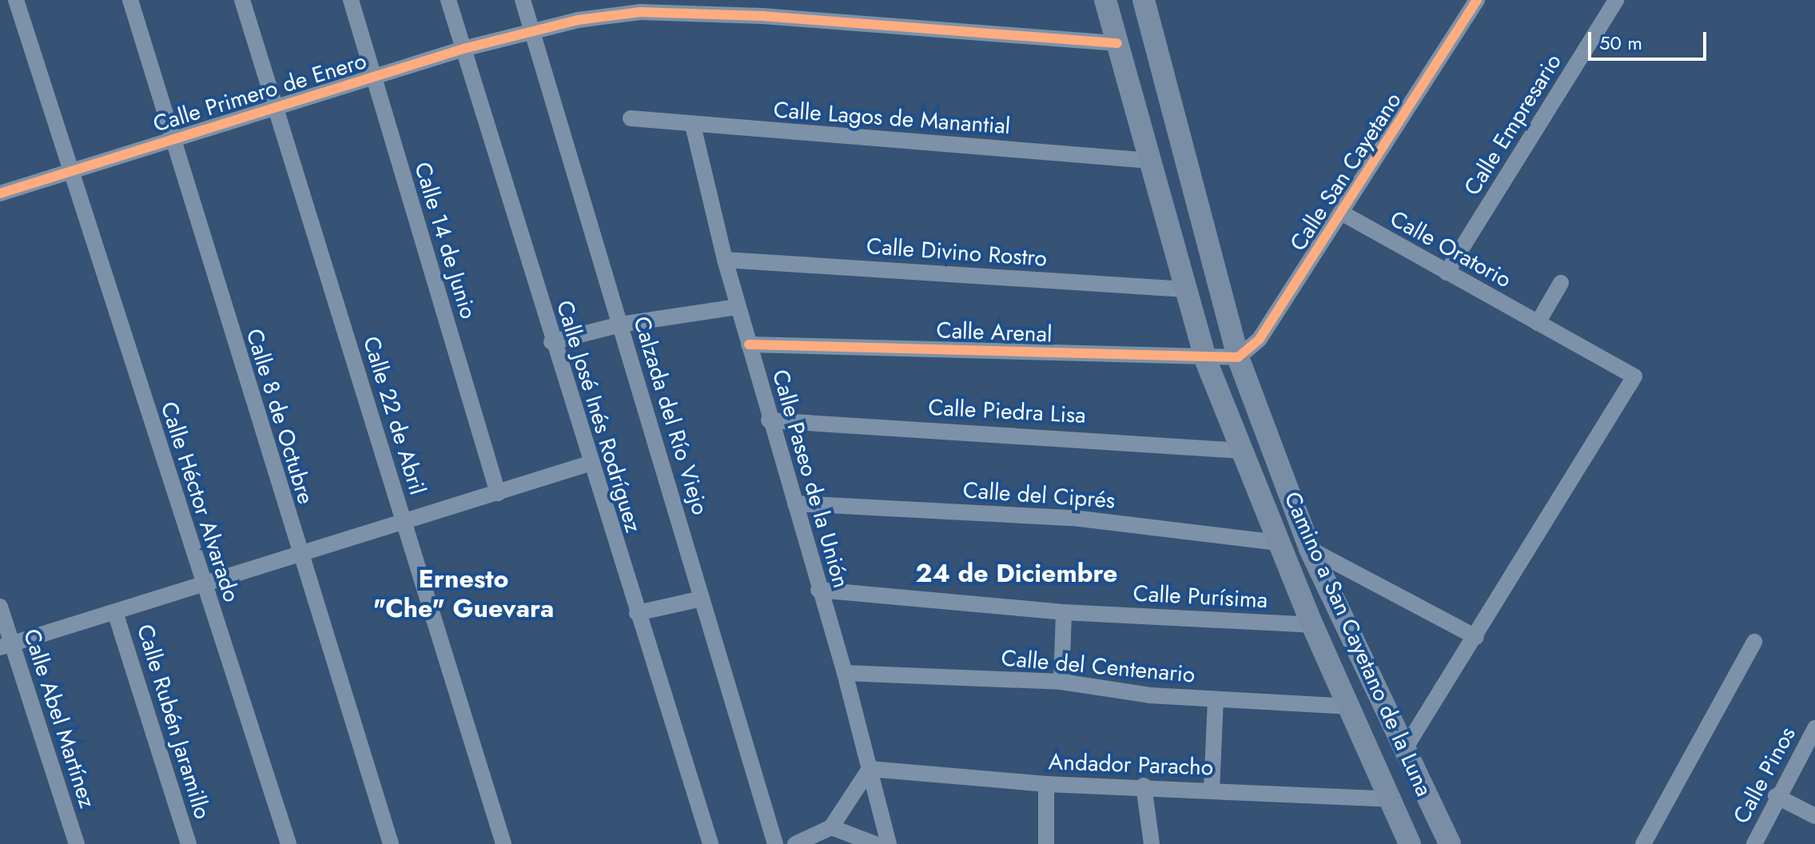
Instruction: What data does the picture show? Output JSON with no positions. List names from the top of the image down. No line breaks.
{"streets":{"street":["Calle Primero de Enero","Calle Lagos de Manantial","Calle Empresario","Calle San Cayetano","Calle 14 de Junio","Calle Oratorio","Calle Divino Rostro","Calle Arenal","Calle Piedra Lisa","Calle 22 de Abril","Calzada del Río Viejo","Calle 8 de Octubre","Calle José Inés Rodríguez","Calle Paseo de la Unión","Calle del Ciprés","Calle Héctor Alvarado","Calle Purísima","Camino a San Cayetano de la Luna","Calle del Centenario","Calle Abel Martínez","Calle Rubén Jaramillo","Andador Paracho","Calle Pinos"]},"crossings":[["Calle Primero de Enero","Calle 14 de Junio"],["Calle Primero de Enero","Calle 22 de Abril"],["Calle Primero de Enero","Calzada del Río Viejo"],["Calle Primero de Enero","Calle 8 de Octubre"],["Calle Primero de Enero","Calle José Inés Rodríguez"],["Calle Primero de Enero","Calle Héctor Alvarado"],["Calle Primero de Enero","Camino a San Cayetano de la Luna"],["Calle Lagos de Manantial","Calle Paseo de la Unión"],["Calle Lagos de Manantial","Camino a San Cayetano de la Luna"],["Calle Empresario","Calle Oratorio"],["Calle San Cayetano","Calle Oratorio"],["Calle San Cayetano","Calle Arenal"],["Calle San Cayetano","Camino a San Cayetano de la Luna"],["Calle Divino Rostro","Calle Paseo de la Unión"],["Calle Divino Rostro","Camino a San Cayetano de la Luna"],["Calle Arenal","Calle Paseo de la Unión"],["Calle Arenal","Camino a San Cayetano de la Luna"],["Calle Piedra Lisa","Calle Paseo de la Unión"],["Calle Piedra Lisa","Camino a San Cayetano de la Luna"],["Calle Paseo de la Unión","Calle del Ciprés"],["Calle Paseo de la Unión","Calle Purísima"],["Calle Paseo de la Unión","Calle del Centenario"],["Calle Paseo de la Unión","Andador Paracho"],["Calle del Ciprés","Camino a San Cayetano de la Luna"],["Calle Purísima","Camino a San Cayetano de la Luna"],["Camino a San Cayetano de la Luna","Calle del Centenario"],["Camino a San Cayetano de la Luna","Andador Paracho"]],"districts":["24 de Diciembre","Ernesto \"Che\" Guevara"],"scale_bar":"50 m"}
